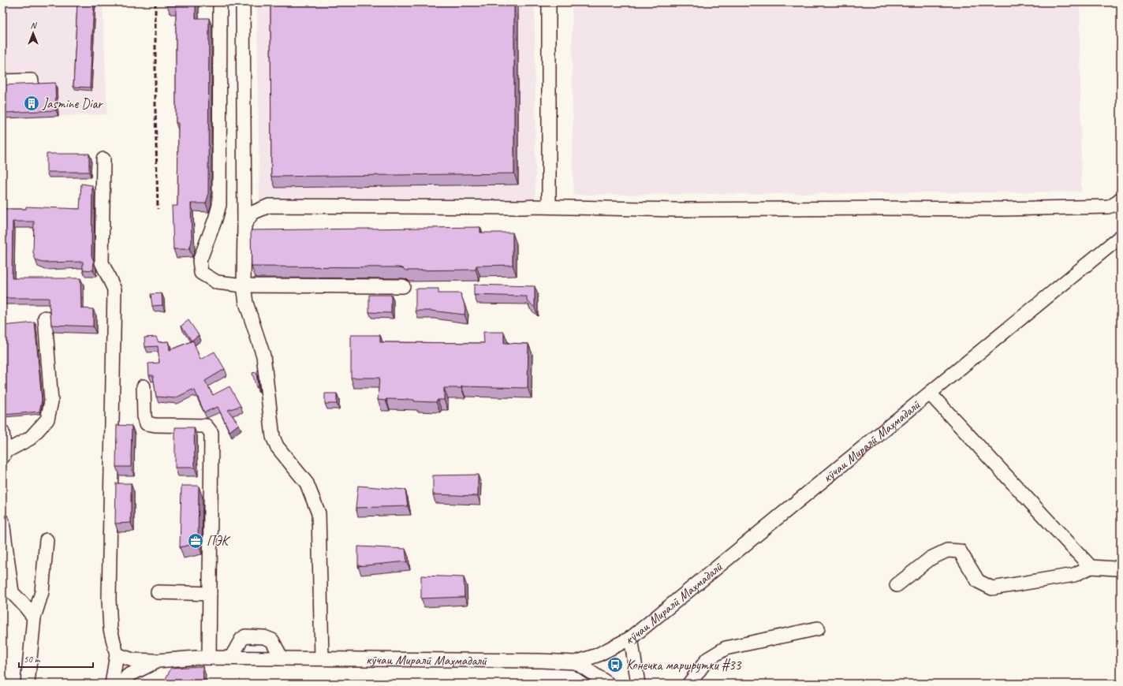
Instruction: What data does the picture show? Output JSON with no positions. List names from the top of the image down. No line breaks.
{"streets":{"street":["кӯчаи Миралӣ Маҳмадалӣ"]},"places":{"building":["Jasmine Diar"],"office":["ПЭК"],"bus stop":["Конечка маршрутки #33"]},"scale_bar":"50 m","north":"top"}
